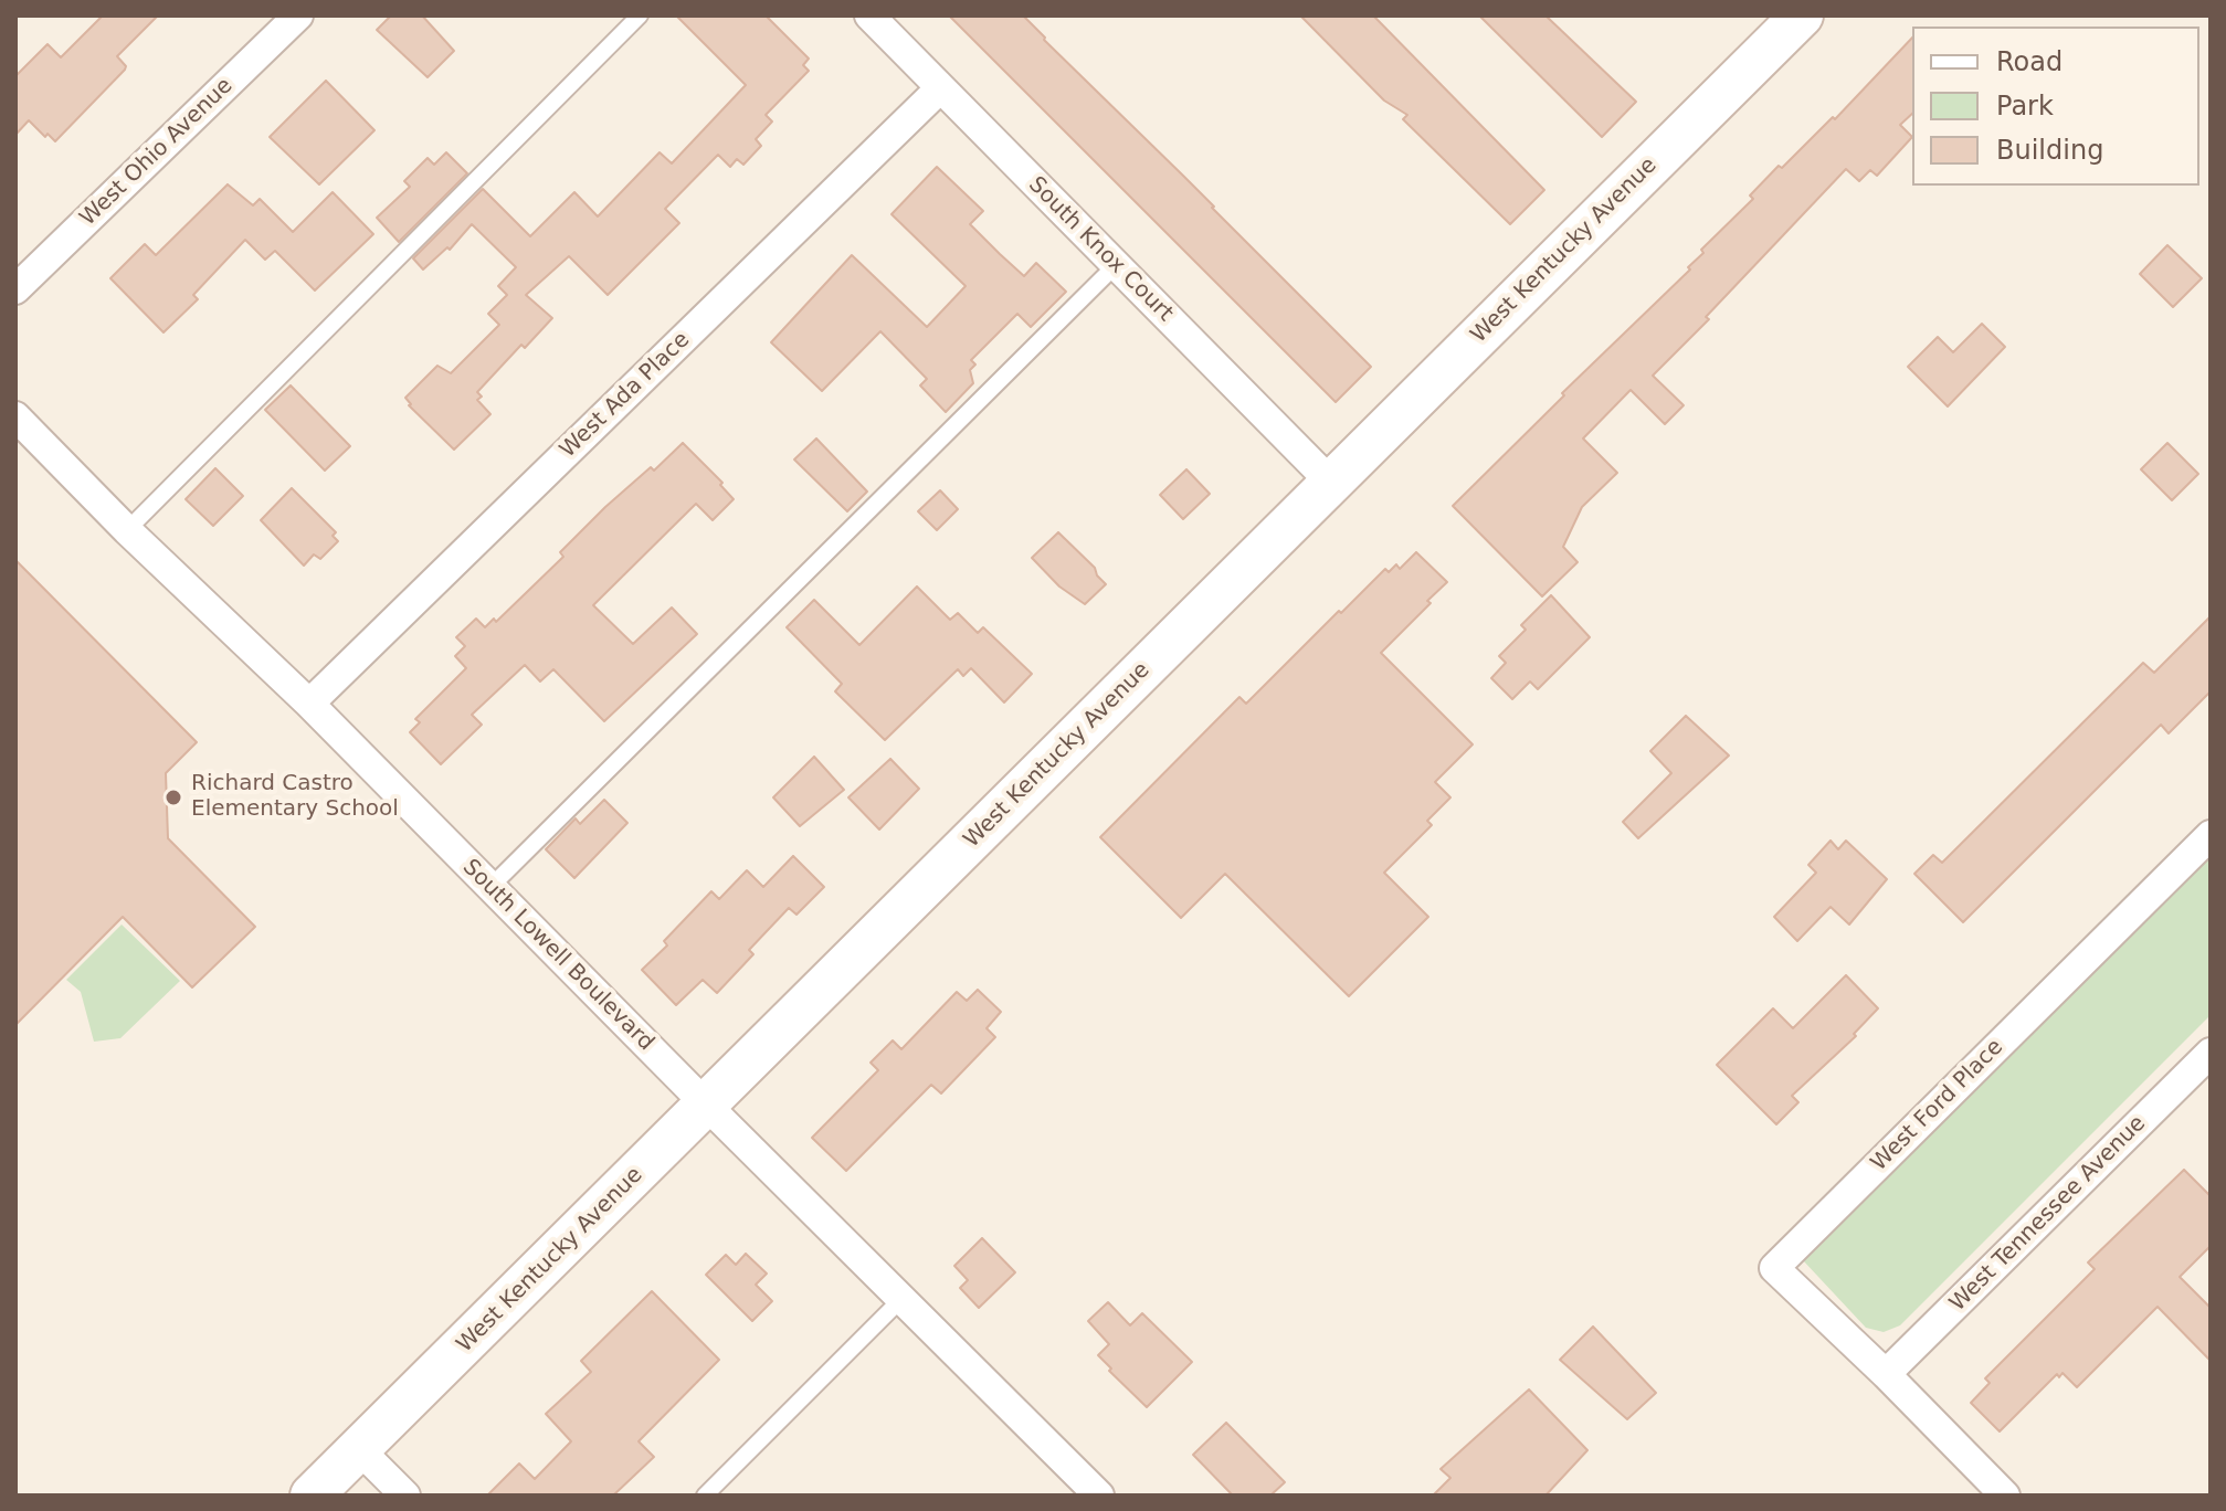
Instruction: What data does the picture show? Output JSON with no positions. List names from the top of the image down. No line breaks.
{"streets":{"street":["West Ohio Avenue","South Knox Court","West Kentucky Avenue","West Ada Place","South Lowell Boulevard","West Ford Place","West Tennessee Avenue"]},"crossings":[["South Knox Court","West Kentucky Avenue"],["South Knox Court","West Ada Place"],["West Kentucky Avenue","South Lowell Boulevard"],["West Ada Place","South Lowell Boulevard"],["West Ford Place","West Tennessee Avenue"]],"places":["Richard Castro Elementary School"],"legend":["Road","Park","Building"]}
